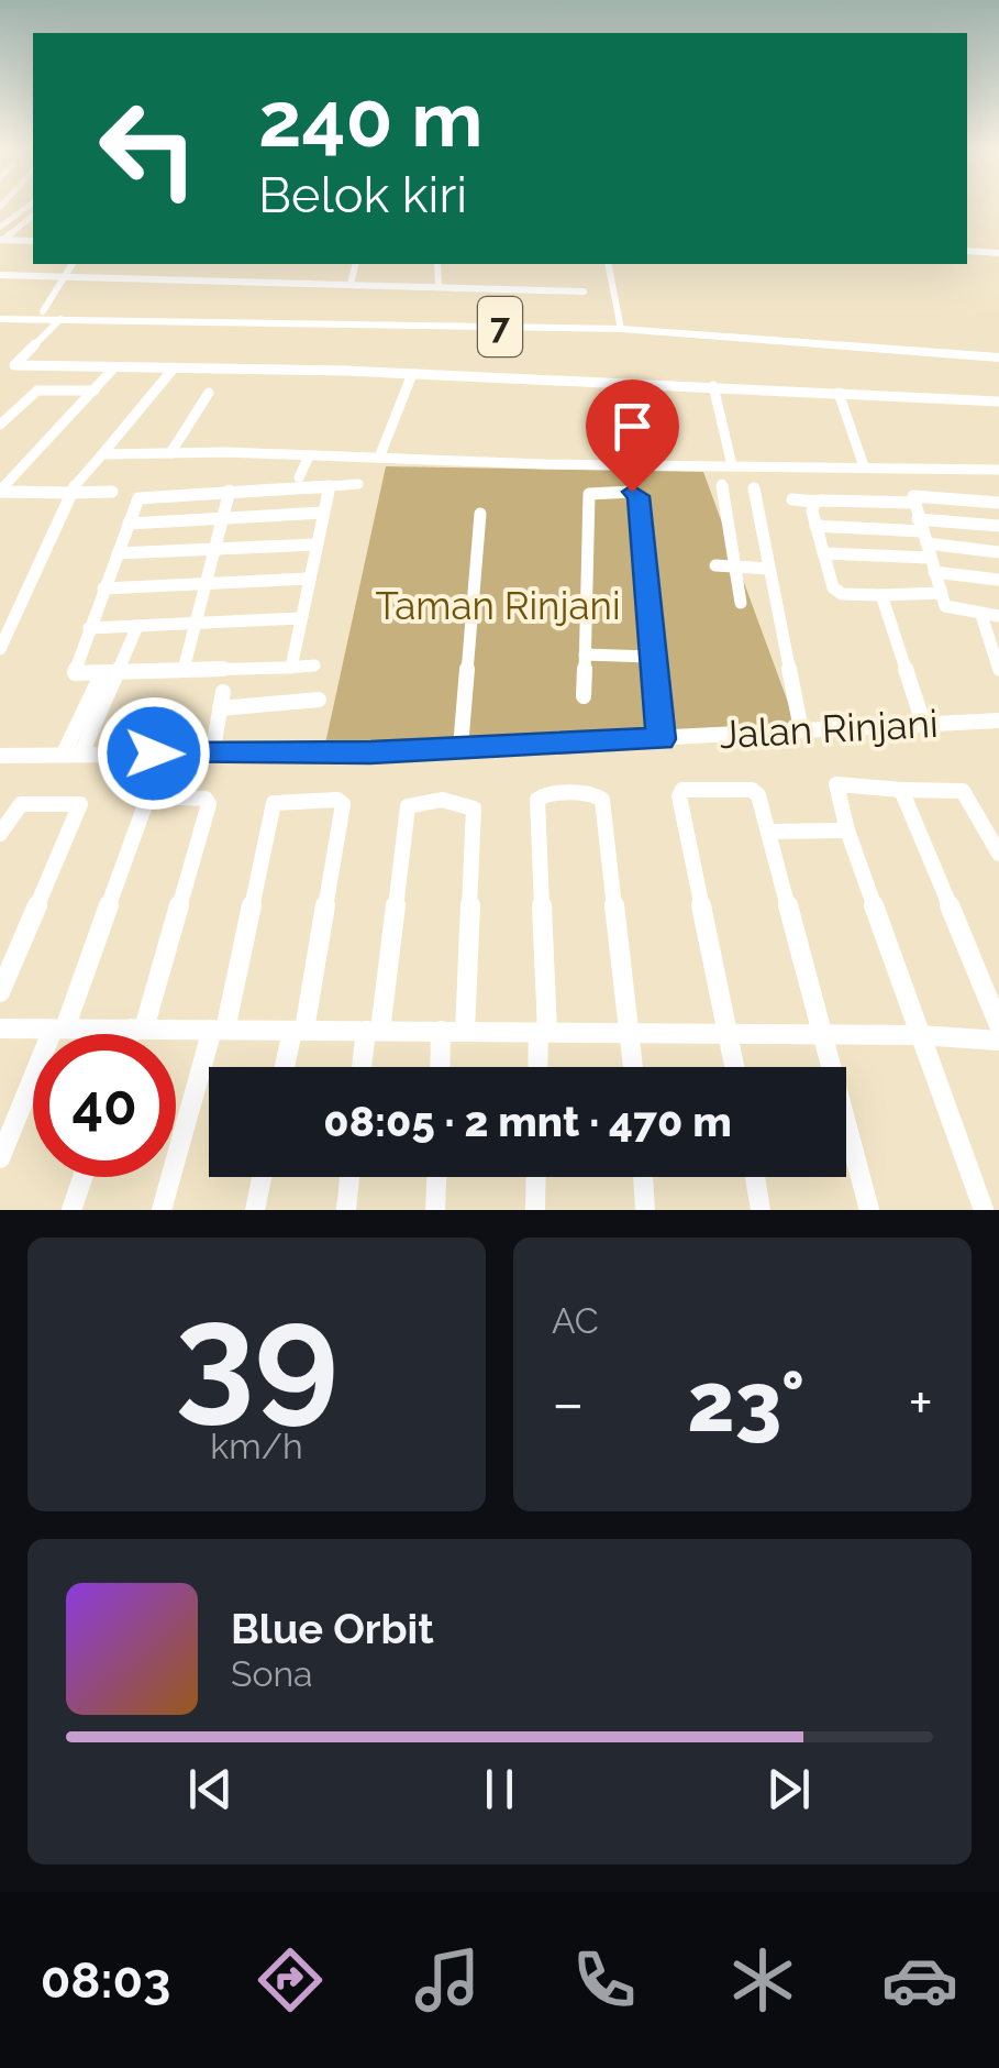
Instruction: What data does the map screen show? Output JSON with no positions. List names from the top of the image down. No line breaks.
{"streets":{"highway":["7"],"street":["Jalan Rinjani"]},"parks":["Taman Rinjani"],"page":{"turn":["240 m","Belok kiri"],"limit":"40","trip":"08:05 · 2 mnt · 470 m","tile":[["39","km/h"],"AC"],"heat":["−","23°","+"],"song":["Blue Orbit","Sona"],"tabs":"08:03"}}
